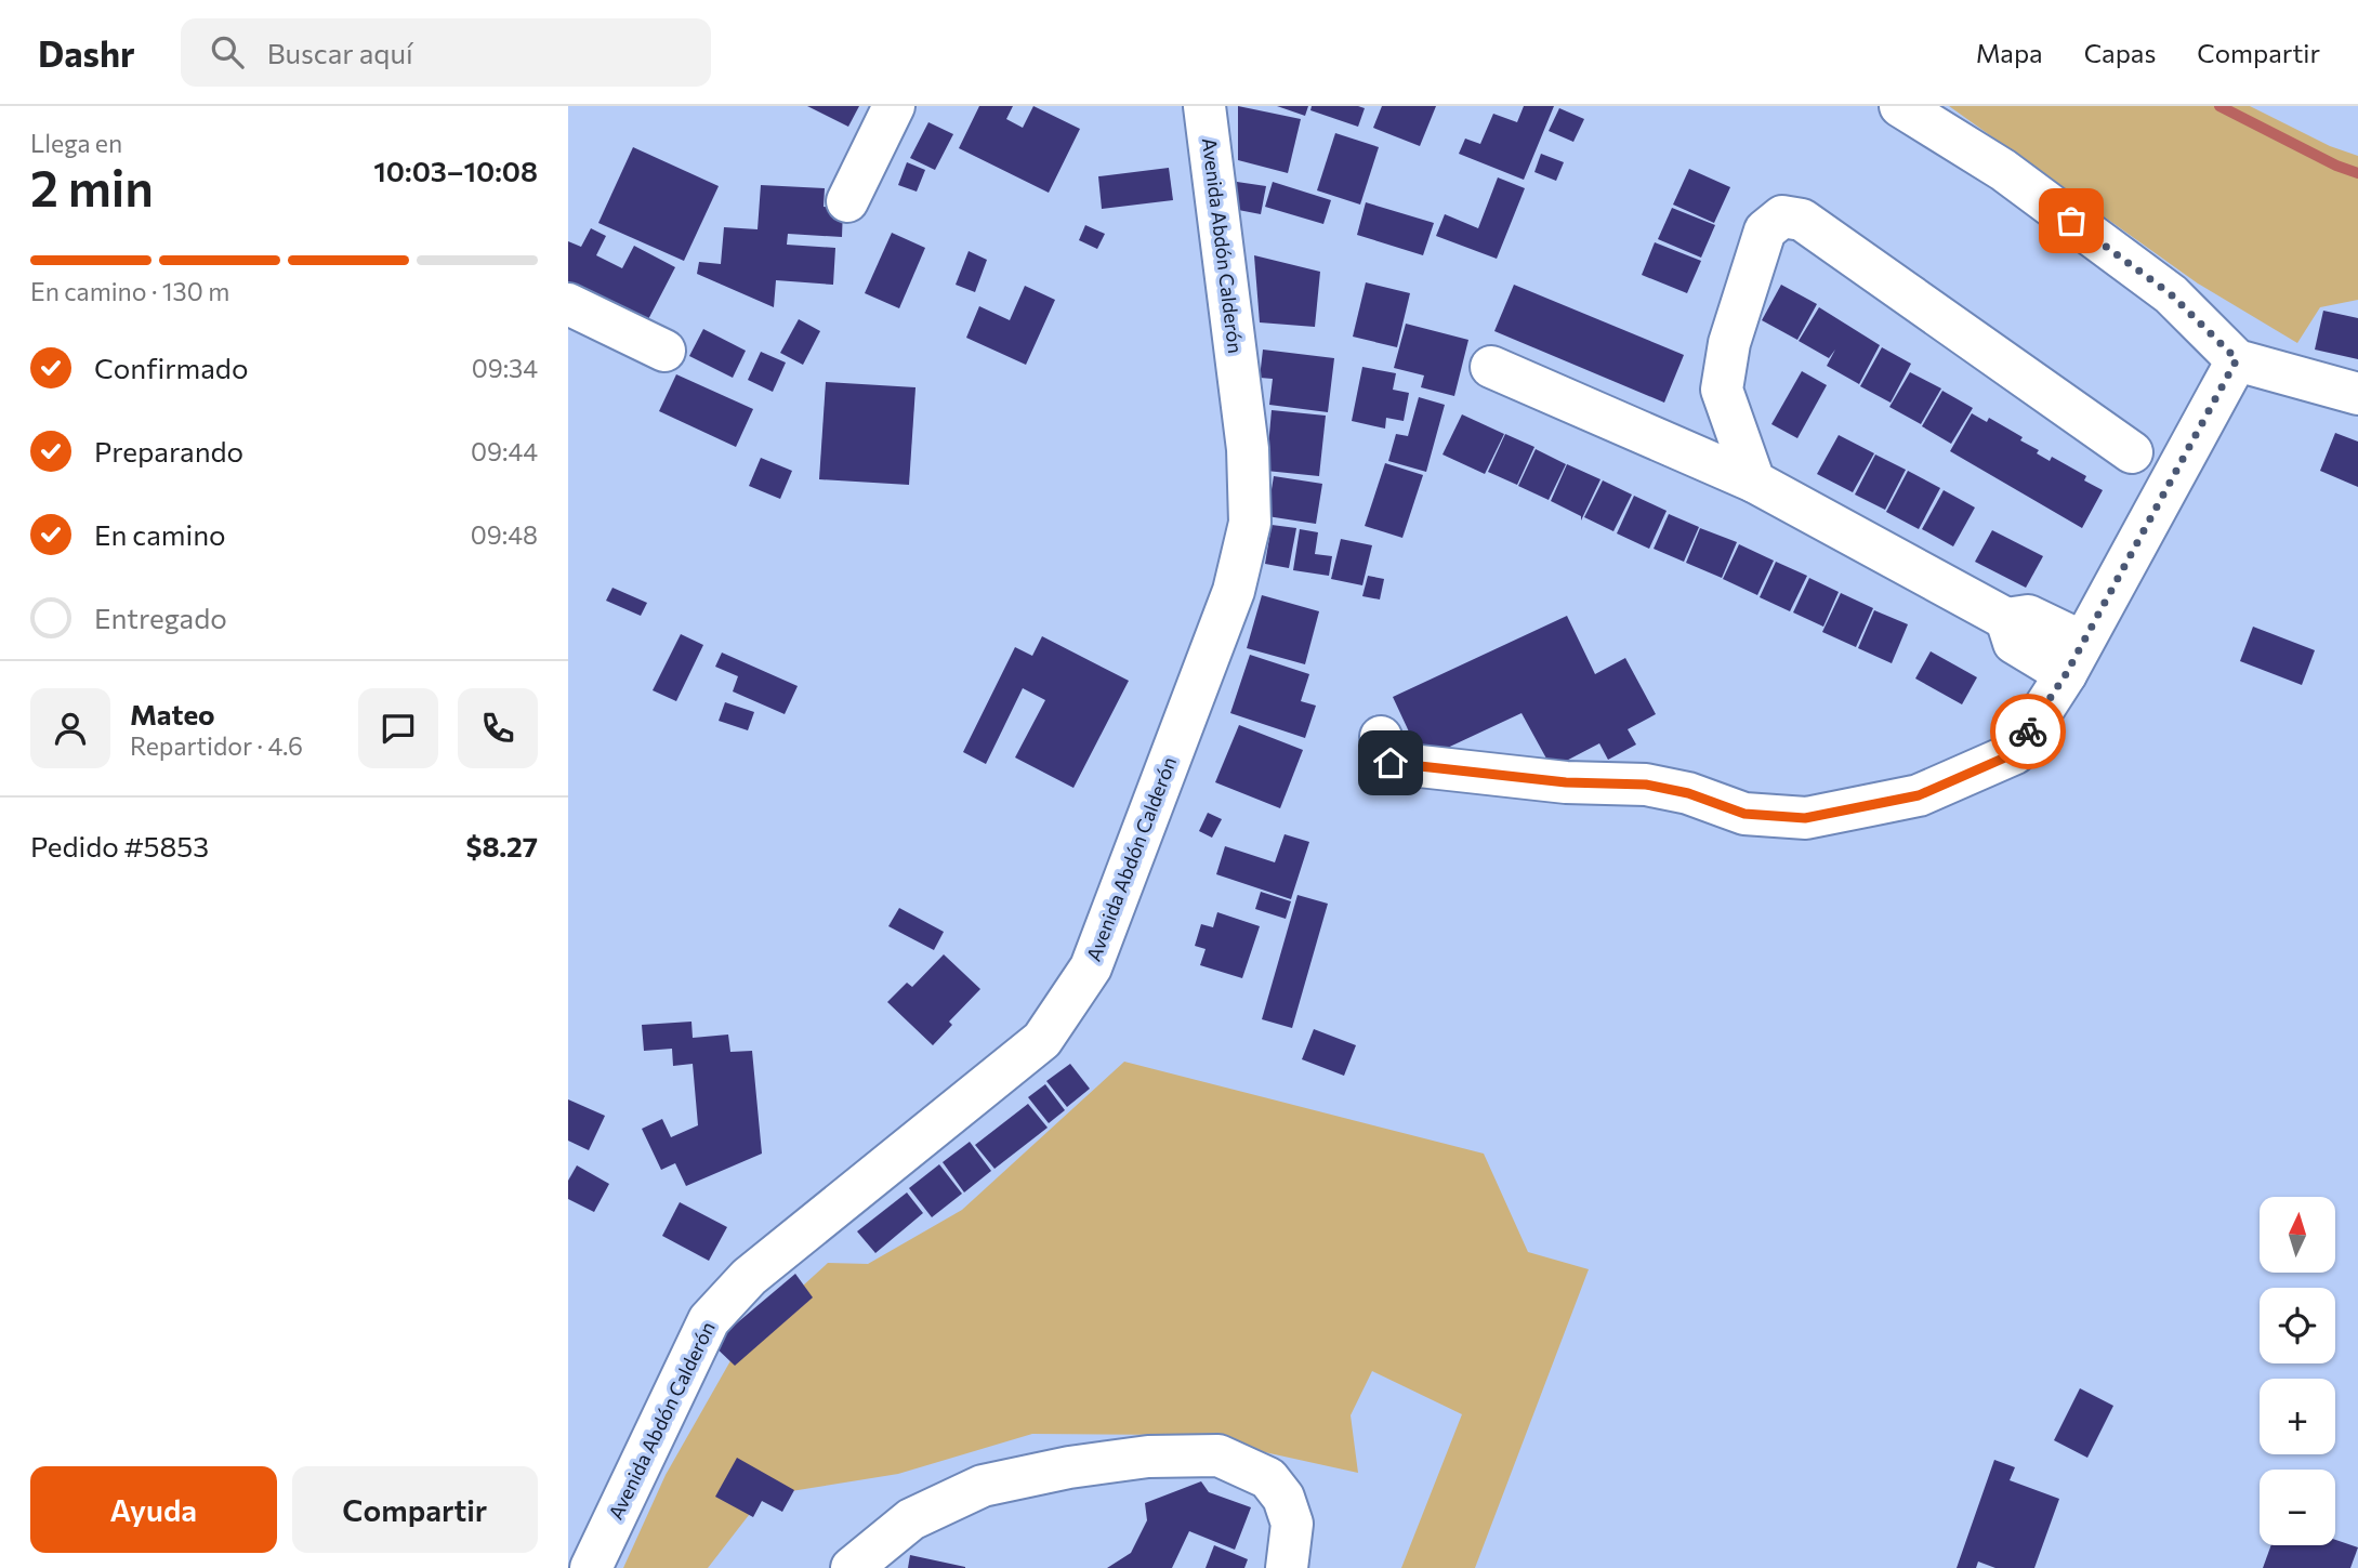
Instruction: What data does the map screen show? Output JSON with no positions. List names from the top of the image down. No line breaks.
{"streets":{"street":["Avenida Abdón Calderón"]},"north":"top","page":{"header":"Dashr","search":"Buscar aquí","nav":["Mapa","Capas","Compartir"],"heading":["2 min","Llega en","10:03–10:08"],"panel":["Mateo","Repartidor · 4.6","Pedido #5853","$8.27"],"bar":"En camino · 130 m","list":[["Confirmado","09:34"],["Preparando","09:44"],["En camino","09:48"],"Entregado"],"map_buttons":["+","−"],"buttons":["Ayuda","Compartir"]}}
